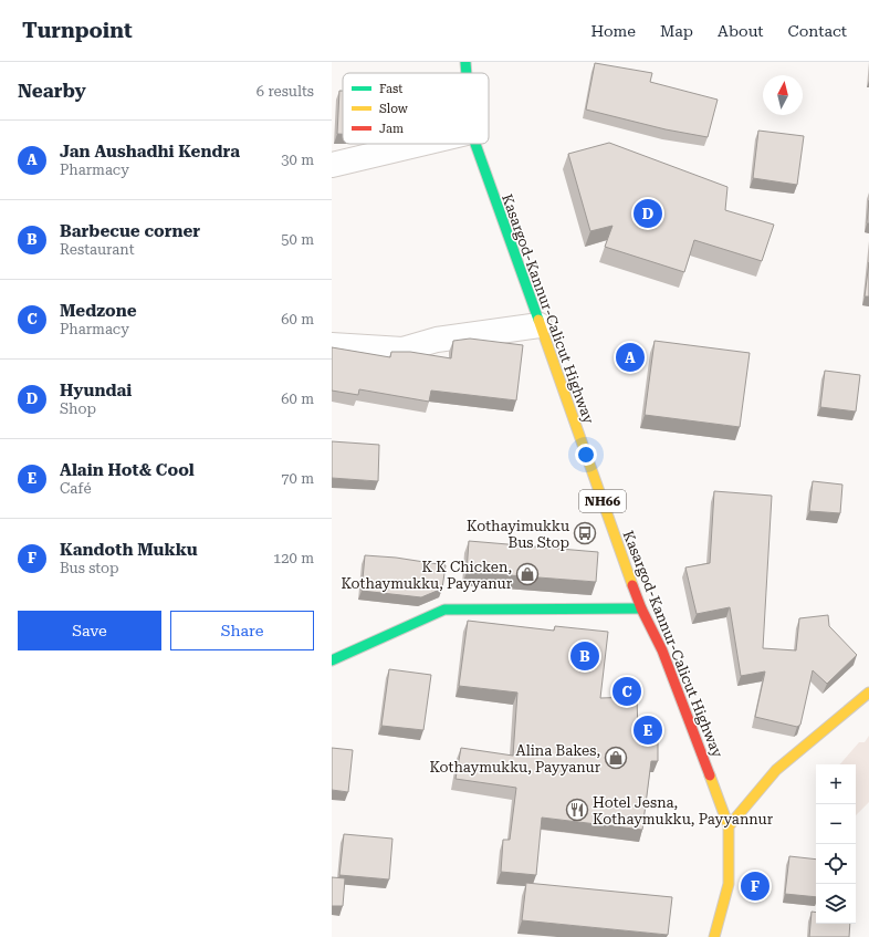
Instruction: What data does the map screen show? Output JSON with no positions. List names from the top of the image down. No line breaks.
{"streets":{"main road":["Kasargod-Kannur-Calicut Highway","NH66"]},"places":{"bus stop":["Kothayimukku Bus Stop"],"shop":["K K Chicken, Kothaymukku, Payyanur","Alina Bakes, Kothaymukku, Payyanur"],"restaurant":["Hotel Jesna, Kothaymukku, Payyannur"]},"legend":["Fast","Slow","Jam"],"north":"top","page":{"header":"Turnpoint","nav":["Home","Map","About","Contact"],"heading":["Nearby","6 results"],"list":[{"mark":"A","name":"Jan Aushadhi Kendra","note":"Pharmacy","value":"30 m"},{"mark":"B","name":"Barbecue corner","note":"Restaurant","value":"50 m"},{"mark":"C","name":"Medzone","note":"Pharmacy","value":"60 m"},{"mark":"D","name":"Hyundai","note":"Shop","value":"60 m"},{"mark":"E","name":"Alain Hot& Cool","note":"Café","value":"70 m"},{"mark":"F","name":"Kandoth Mukku","note":"Bus stop","value":"120 m"}],"pins":["D","A","B","C","E","F"],"buttons":["Save","Share"],"map_buttons":["+","−"]}}
